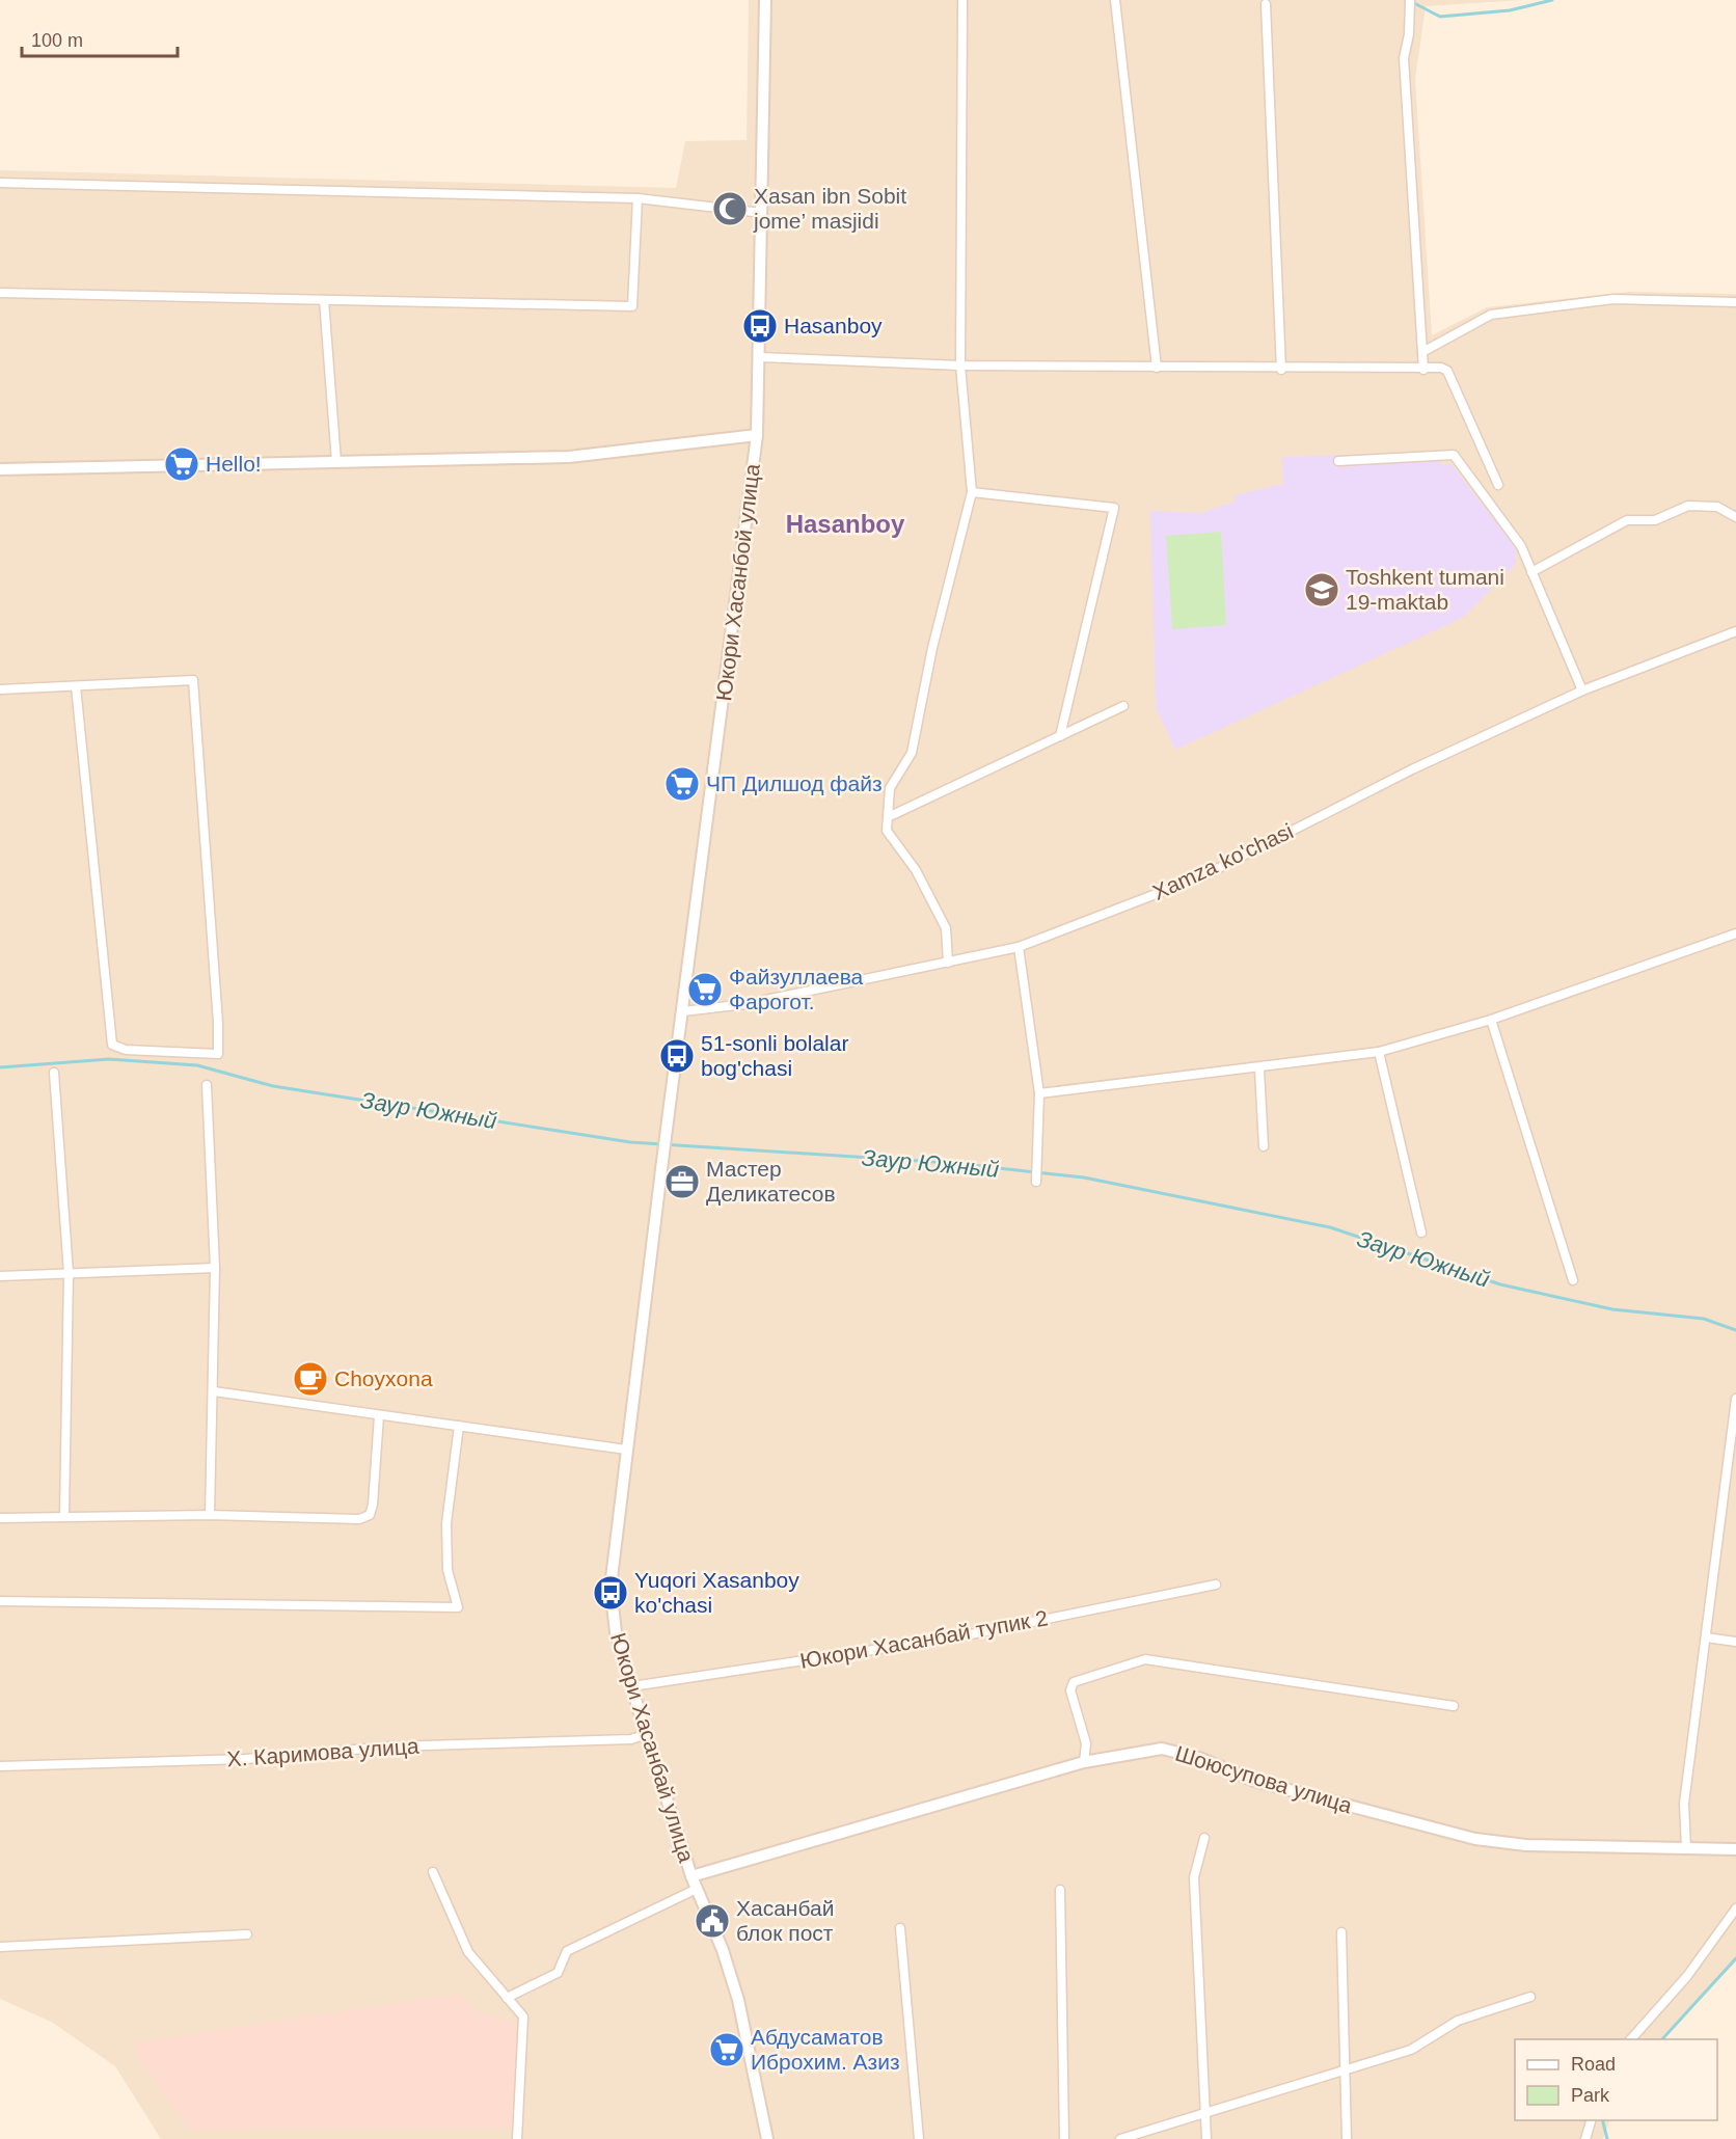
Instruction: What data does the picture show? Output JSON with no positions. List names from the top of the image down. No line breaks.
{"streets":{"street":["Юкори Хасанбой улица","Xamza ko'chasi","Юкори Хасанбай тупик 2","Юкори Хасанбай улица","Х. Каримова улица","Шоюсупова улица"]},"crossings":[["Юкори Хасанбой улица","Xamza ko'chasi"],["Юкори Хасанбой улица","Юкори Хасанбай улица"],["Юкори Хасанбай тупик 2","Юкори Хасанбай улица"],["Юкори Хасанбай улица","Х. Каримова улица"],["Юкори Хасанбай улица","Шоюсупова улица"]],"districts":["Hasanboy"],"water":["Заур Южный"],"places":{"mosque":["Xasan ibn Sobit jome’ masjidi"],"bus stop":["Hasanboy","51-sonli bolalar bog'chasi","Yuqori Xasanboy ko'chasi"],"supermarket":["Hello!","ЧП Дилшод файз","Файзуллаева Фарогот.","Абдусаматов Иброхим. Азиз"],"school or university":["Toshkent tumani 19-maktab"],"office":["Мастер Деликатесов"],"cafe":["Choyxona"],"public building":["Хасанбай блок пост"]},"legend":["Road","Park"],"scale_bar":"100 m"}
